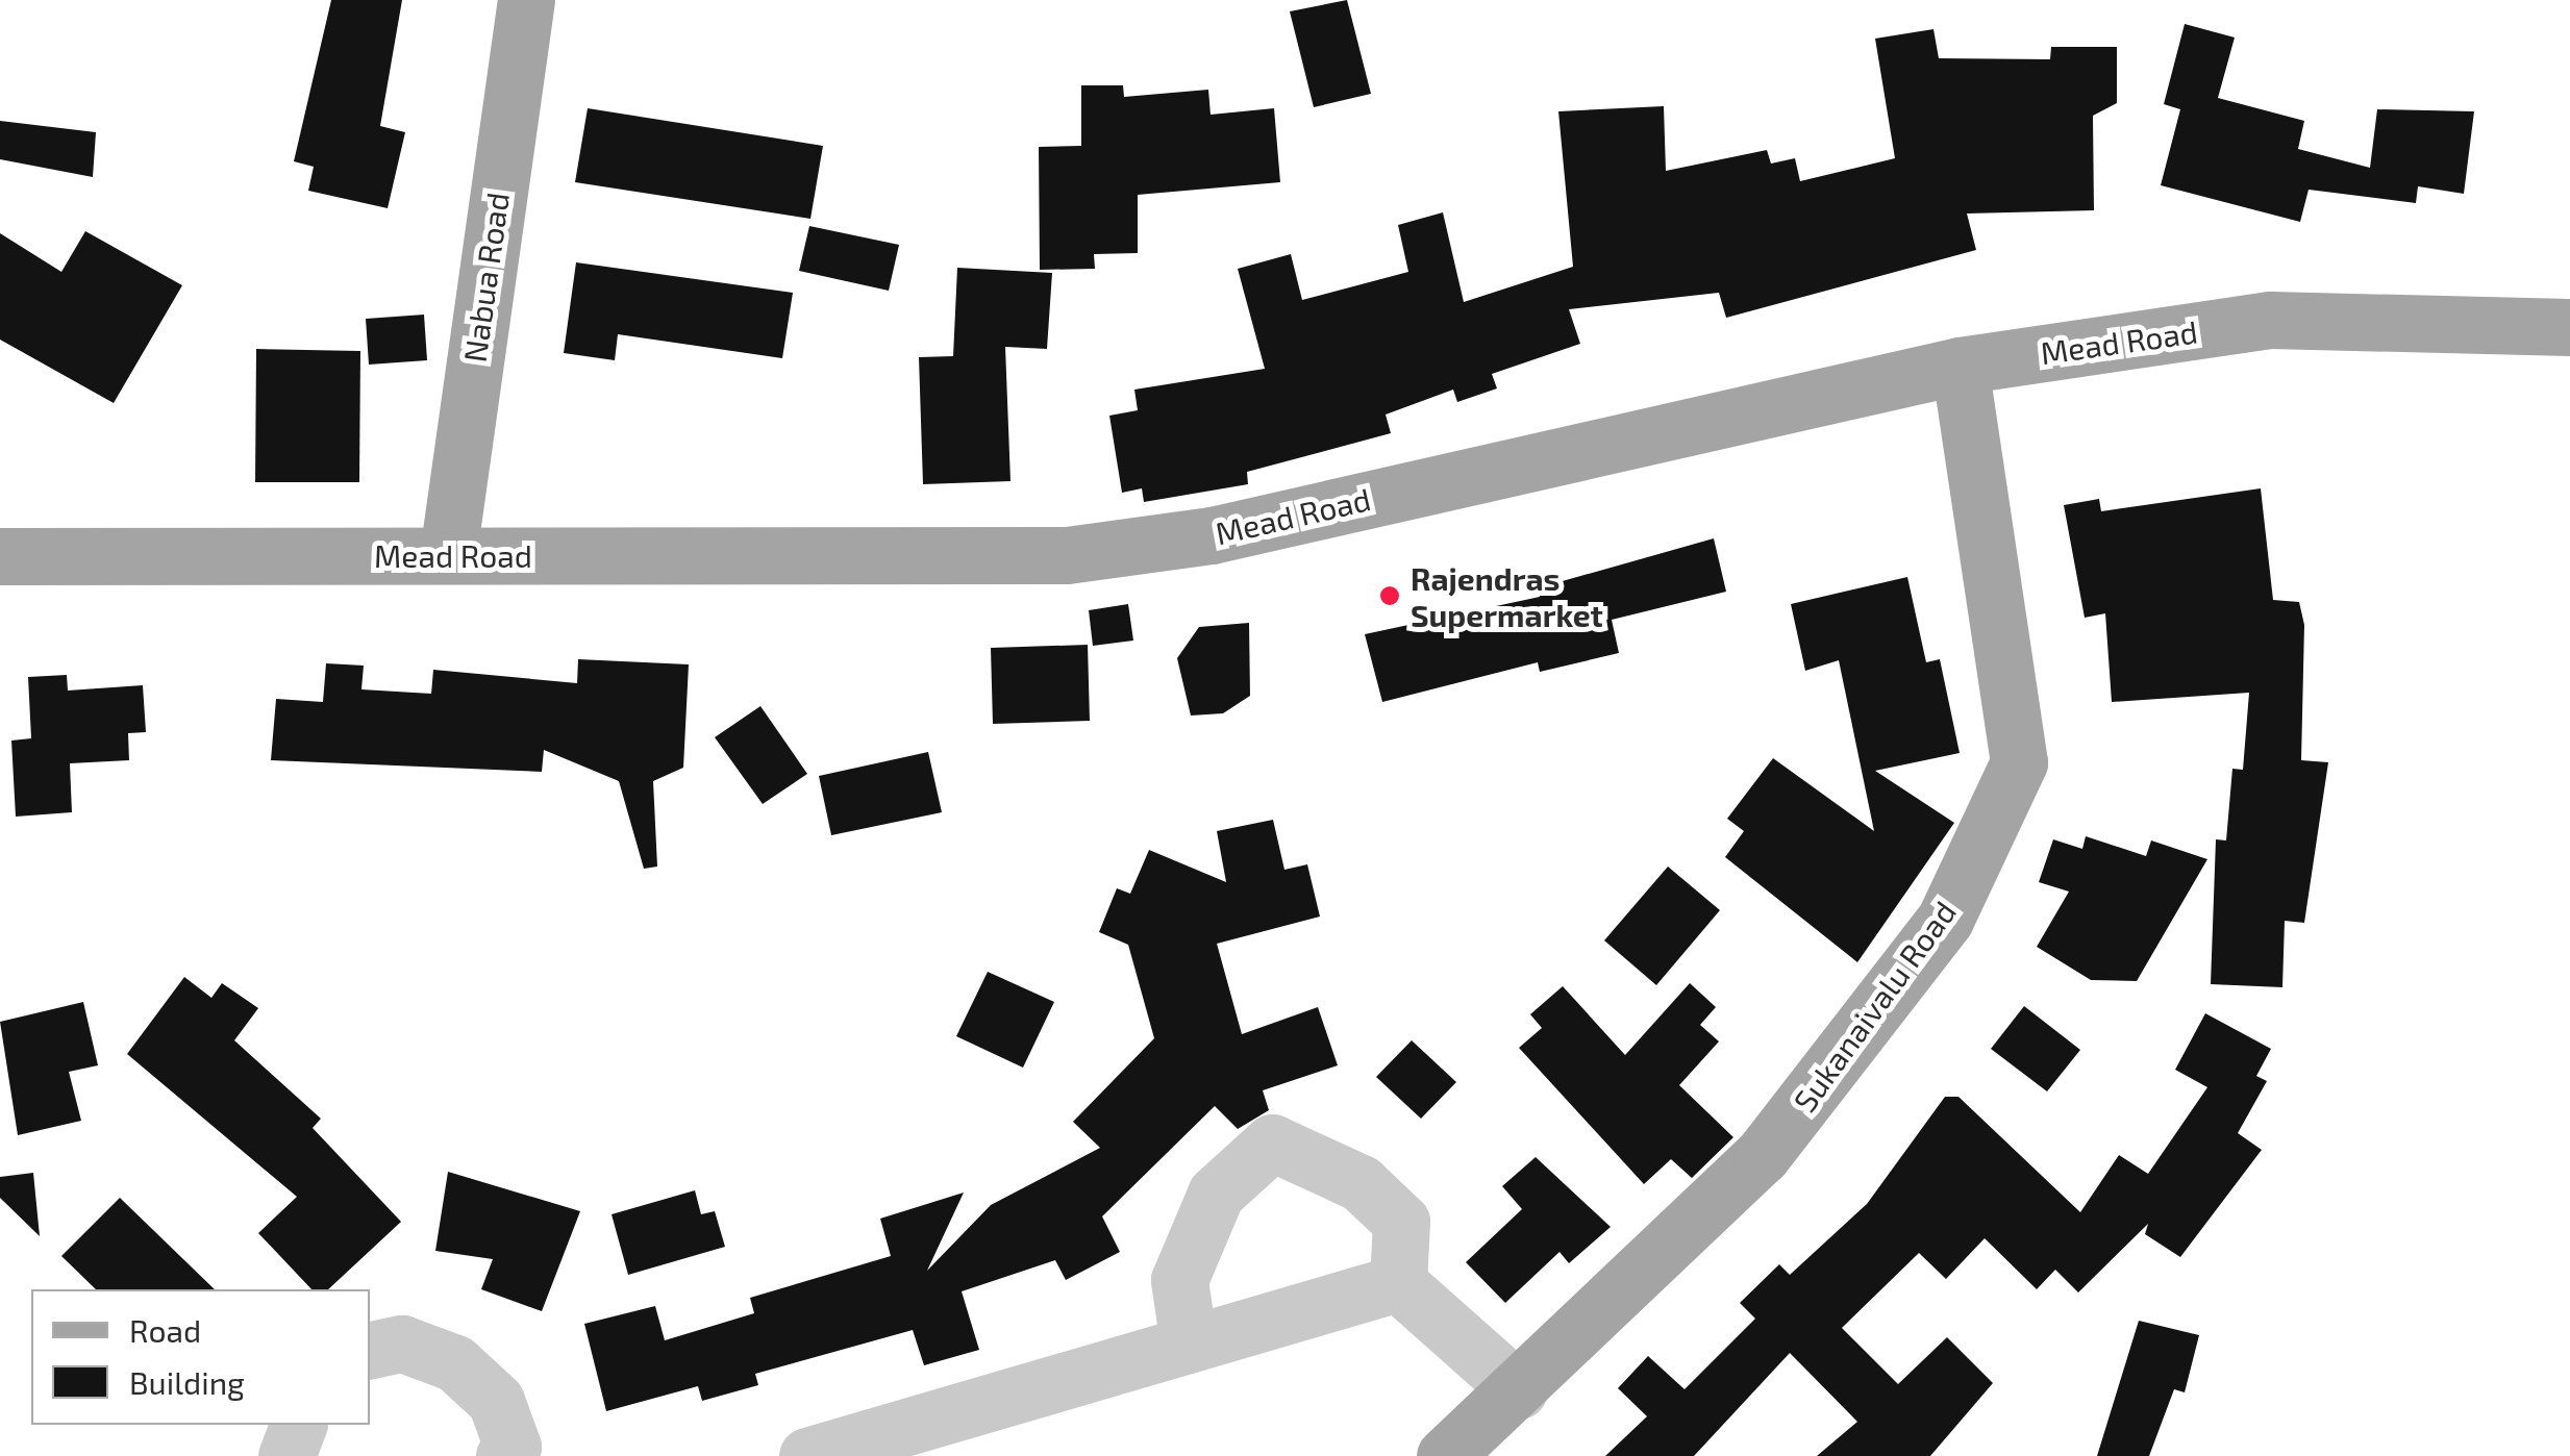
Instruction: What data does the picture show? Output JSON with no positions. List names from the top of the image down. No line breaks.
{"streets":{"main road":["Nabua Road","Mead Road","Sukanaivalu Road"]},"crossings":[["Nabua Road","Mead Road"],["Mead Road","Sukanaivalu Road"]],"places":["Rajendras Supermarket"],"legend":["Road","Building"]}
